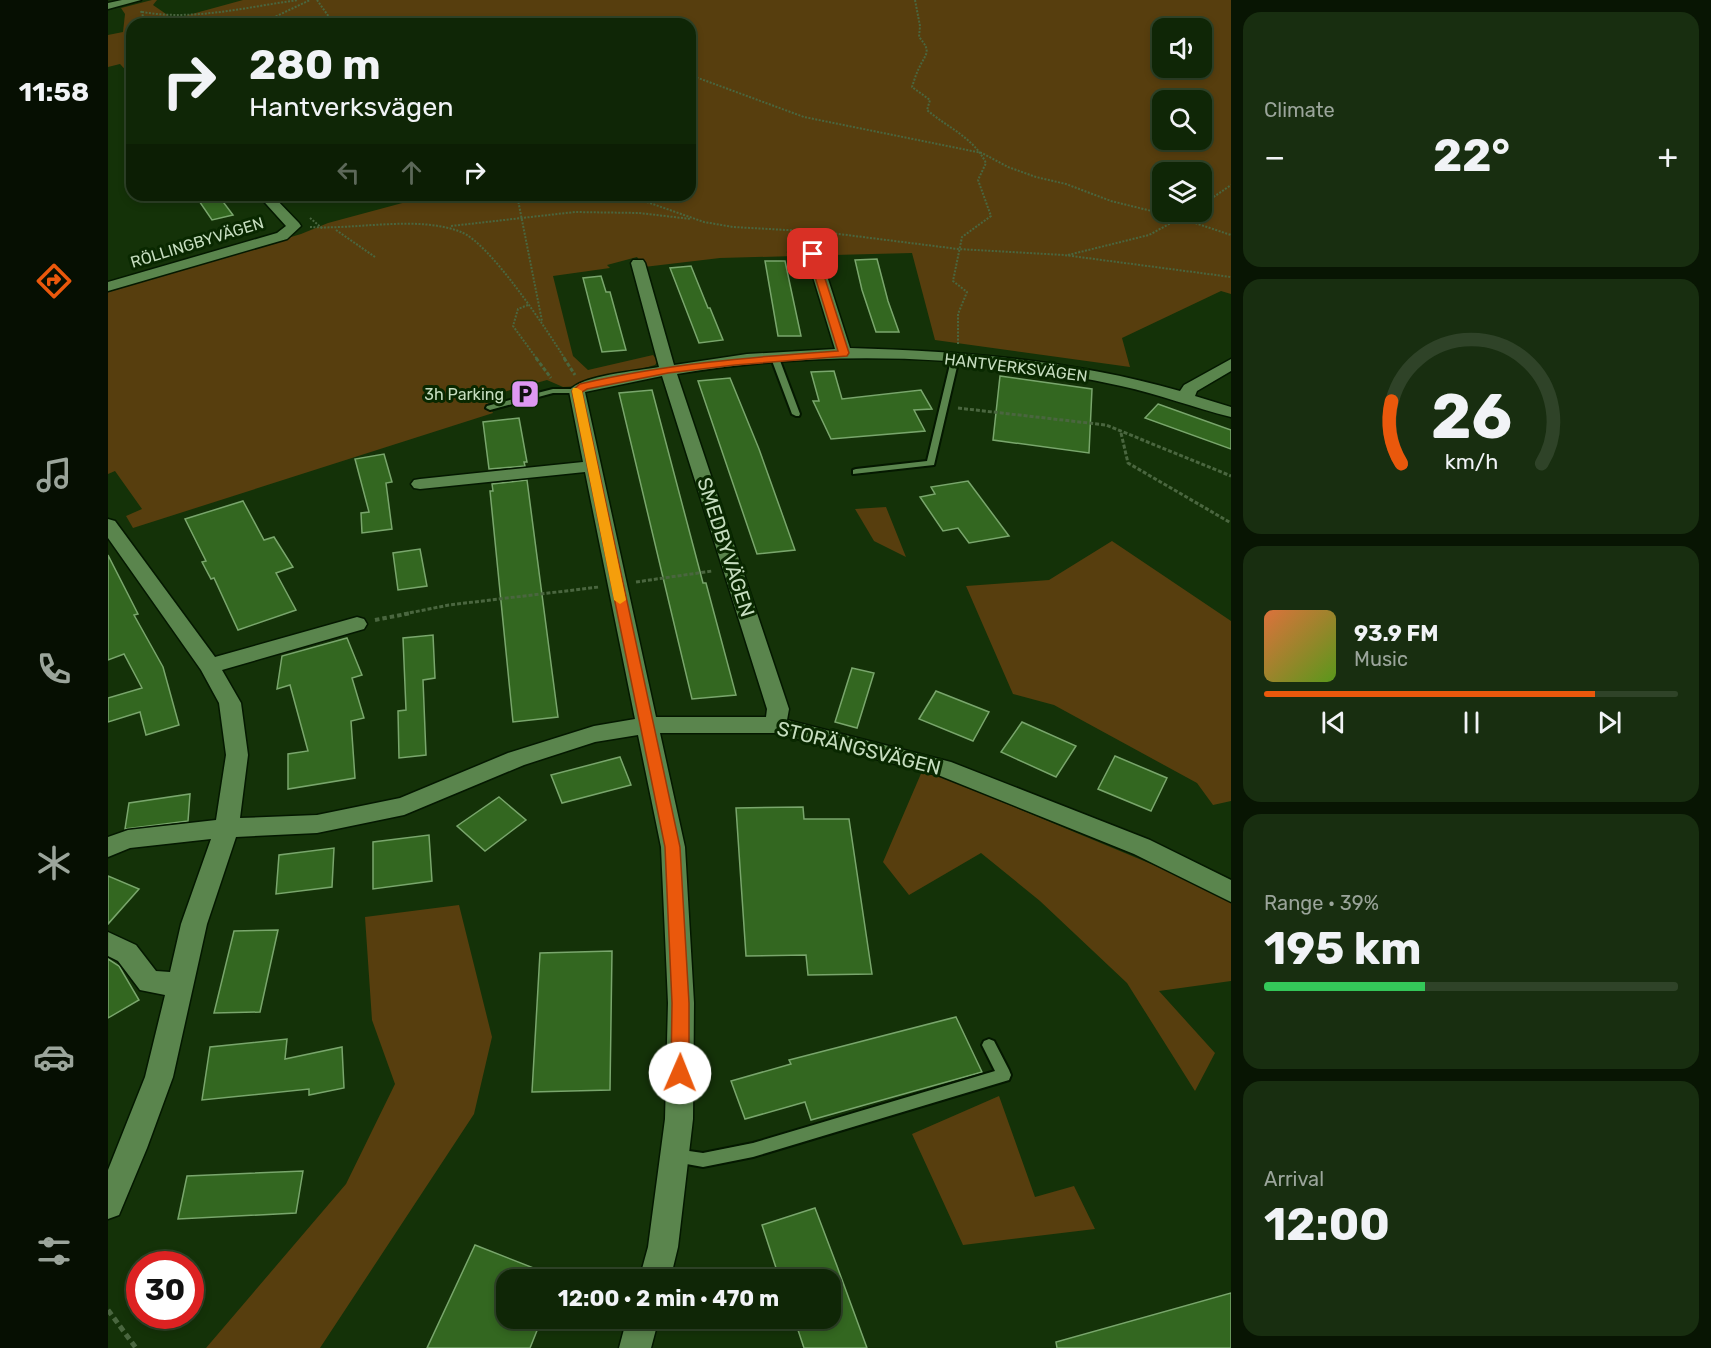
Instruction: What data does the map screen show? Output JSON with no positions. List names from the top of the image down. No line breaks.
{"streets":{"street":["RÖLLINGBYVÄGEN","HANTVERKSVÄGEN","SMEDBYVÄGEN","STORÄNGSVÄGEN"]},"crossings":[["HANTVERKSVÄGEN","SMEDBYVÄGEN"],["SMEDBYVÄGEN","STORÄNGSVÄGEN"]],"places":{"parking":["3h Parking"]},"page":{"tabs":"11:58","tile":["Climate",["Range · 39%","195 km"],["Arrival","12:00"]],"turn":["280 m","Hantverksvägen"],"heat":["−","22°","+"],"song":["93.9 FM","Music"],"limit":"30","trip":"12:00 · 2 min · 470 m","gauge":["26","km/h"]}}
